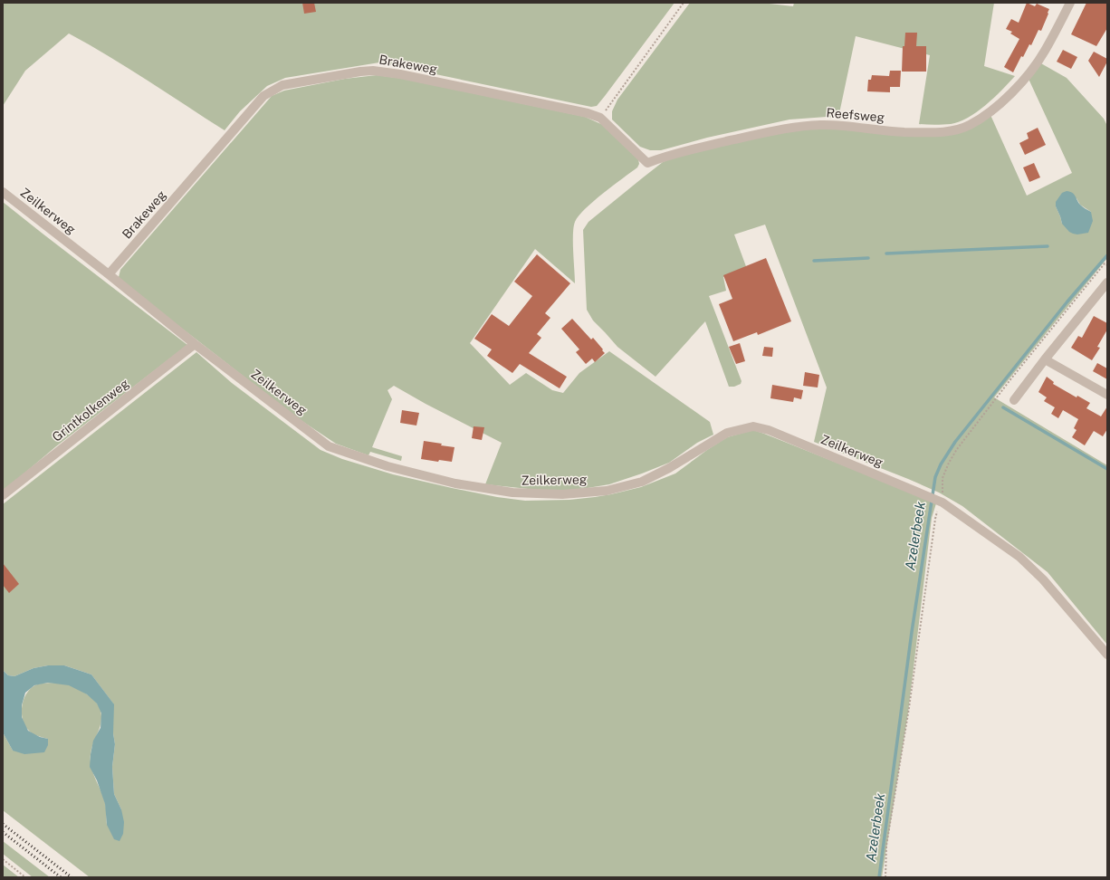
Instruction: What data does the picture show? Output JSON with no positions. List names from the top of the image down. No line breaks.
{"streets":{"street":["Brakeweg","Reefsweg","Zeilkerweg","Grintkolkenweg"]},"crossings":[["Brakeweg","Reefsweg"],["Brakeweg","Zeilkerweg"],["Zeilkerweg","Grintkolkenweg"]],"water":["Azelerbeek"]}
